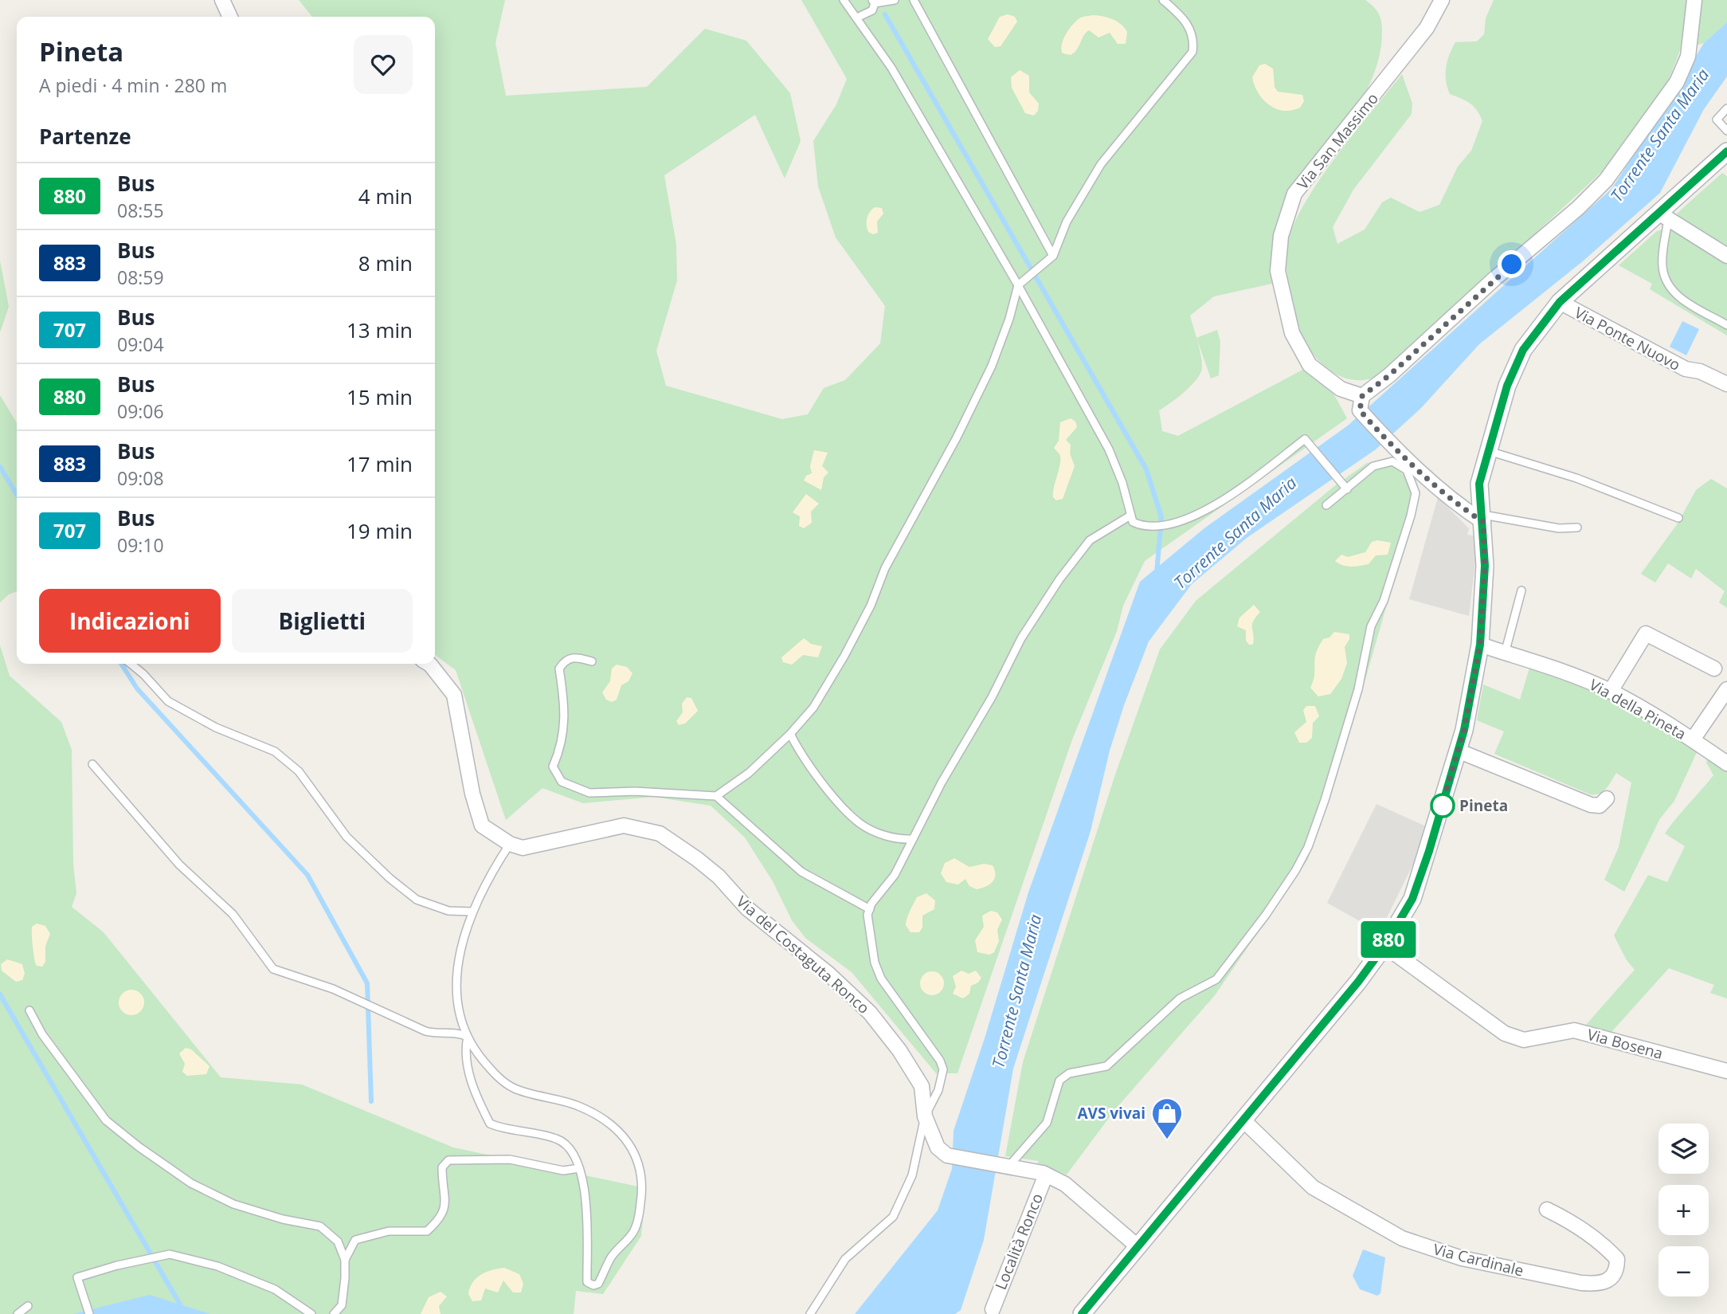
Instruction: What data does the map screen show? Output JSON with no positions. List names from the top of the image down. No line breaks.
{"streets":{"street":["Via San Massimo","Via Ponte Nuovo","Via della Pineta","Via del Costaguta Ronco","Via Bosena","Località Ronco","Via Cardinale"]},"water":["Torrente Santa Maria"],"places":{"other":["Pineta"],"shop":["AVS vivai"]},"lines":["bus line 880"],"page":{"on_map":"880","heading":[["Pineta","A piedi · 4 min · 280 m"],"Partenze"],"list":[{"mark":"880","name":"Bus","note":"08:55","value":"4 min"},{"mark":"883","name":"Bus","note":"08:59","value":"8 min"},{"mark":"707","name":"Bus","note":"09:04","value":"13 min"},{"mark":"880","name":"Bus","note":"09:06","value":"15 min"},{"mark":"883","name":"Bus","note":"09:08","value":"17 min"},{"mark":"707","name":"Bus","note":"09:10","value":"19 min"}],"buttons":["Indicazioni","Biglietti"],"map_buttons":["+","−"]}}
